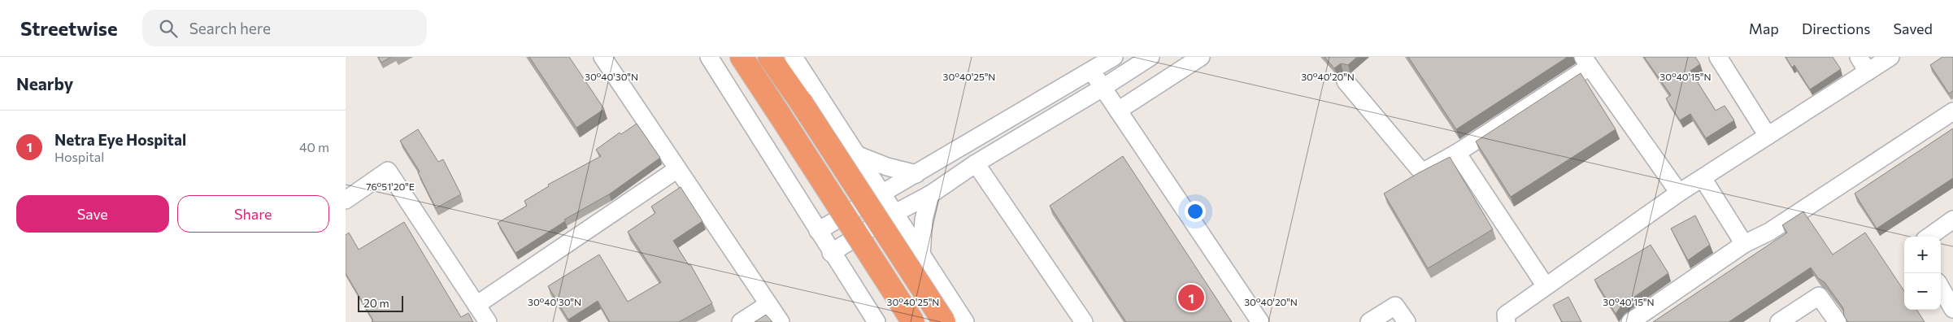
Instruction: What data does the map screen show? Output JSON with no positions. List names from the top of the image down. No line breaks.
{"scale_bar":"20 m","page":{"header":"Streetwise","search":"Search here","nav":["Map","Directions","Saved"],"heading":"Nearby","list":[{"mark":"1","name":"Netra Eye Hospital","note":"Hospital","value":"40 m"}],"buttons":["Save","Share"],"map_buttons":["+","−"],"pins":"1","scale":"20 m"},"coordinates":["30°40'30\"N","30°40'25\"N","30°40'20\"N","30°40'15\"N","76°51'20\"E"]}
